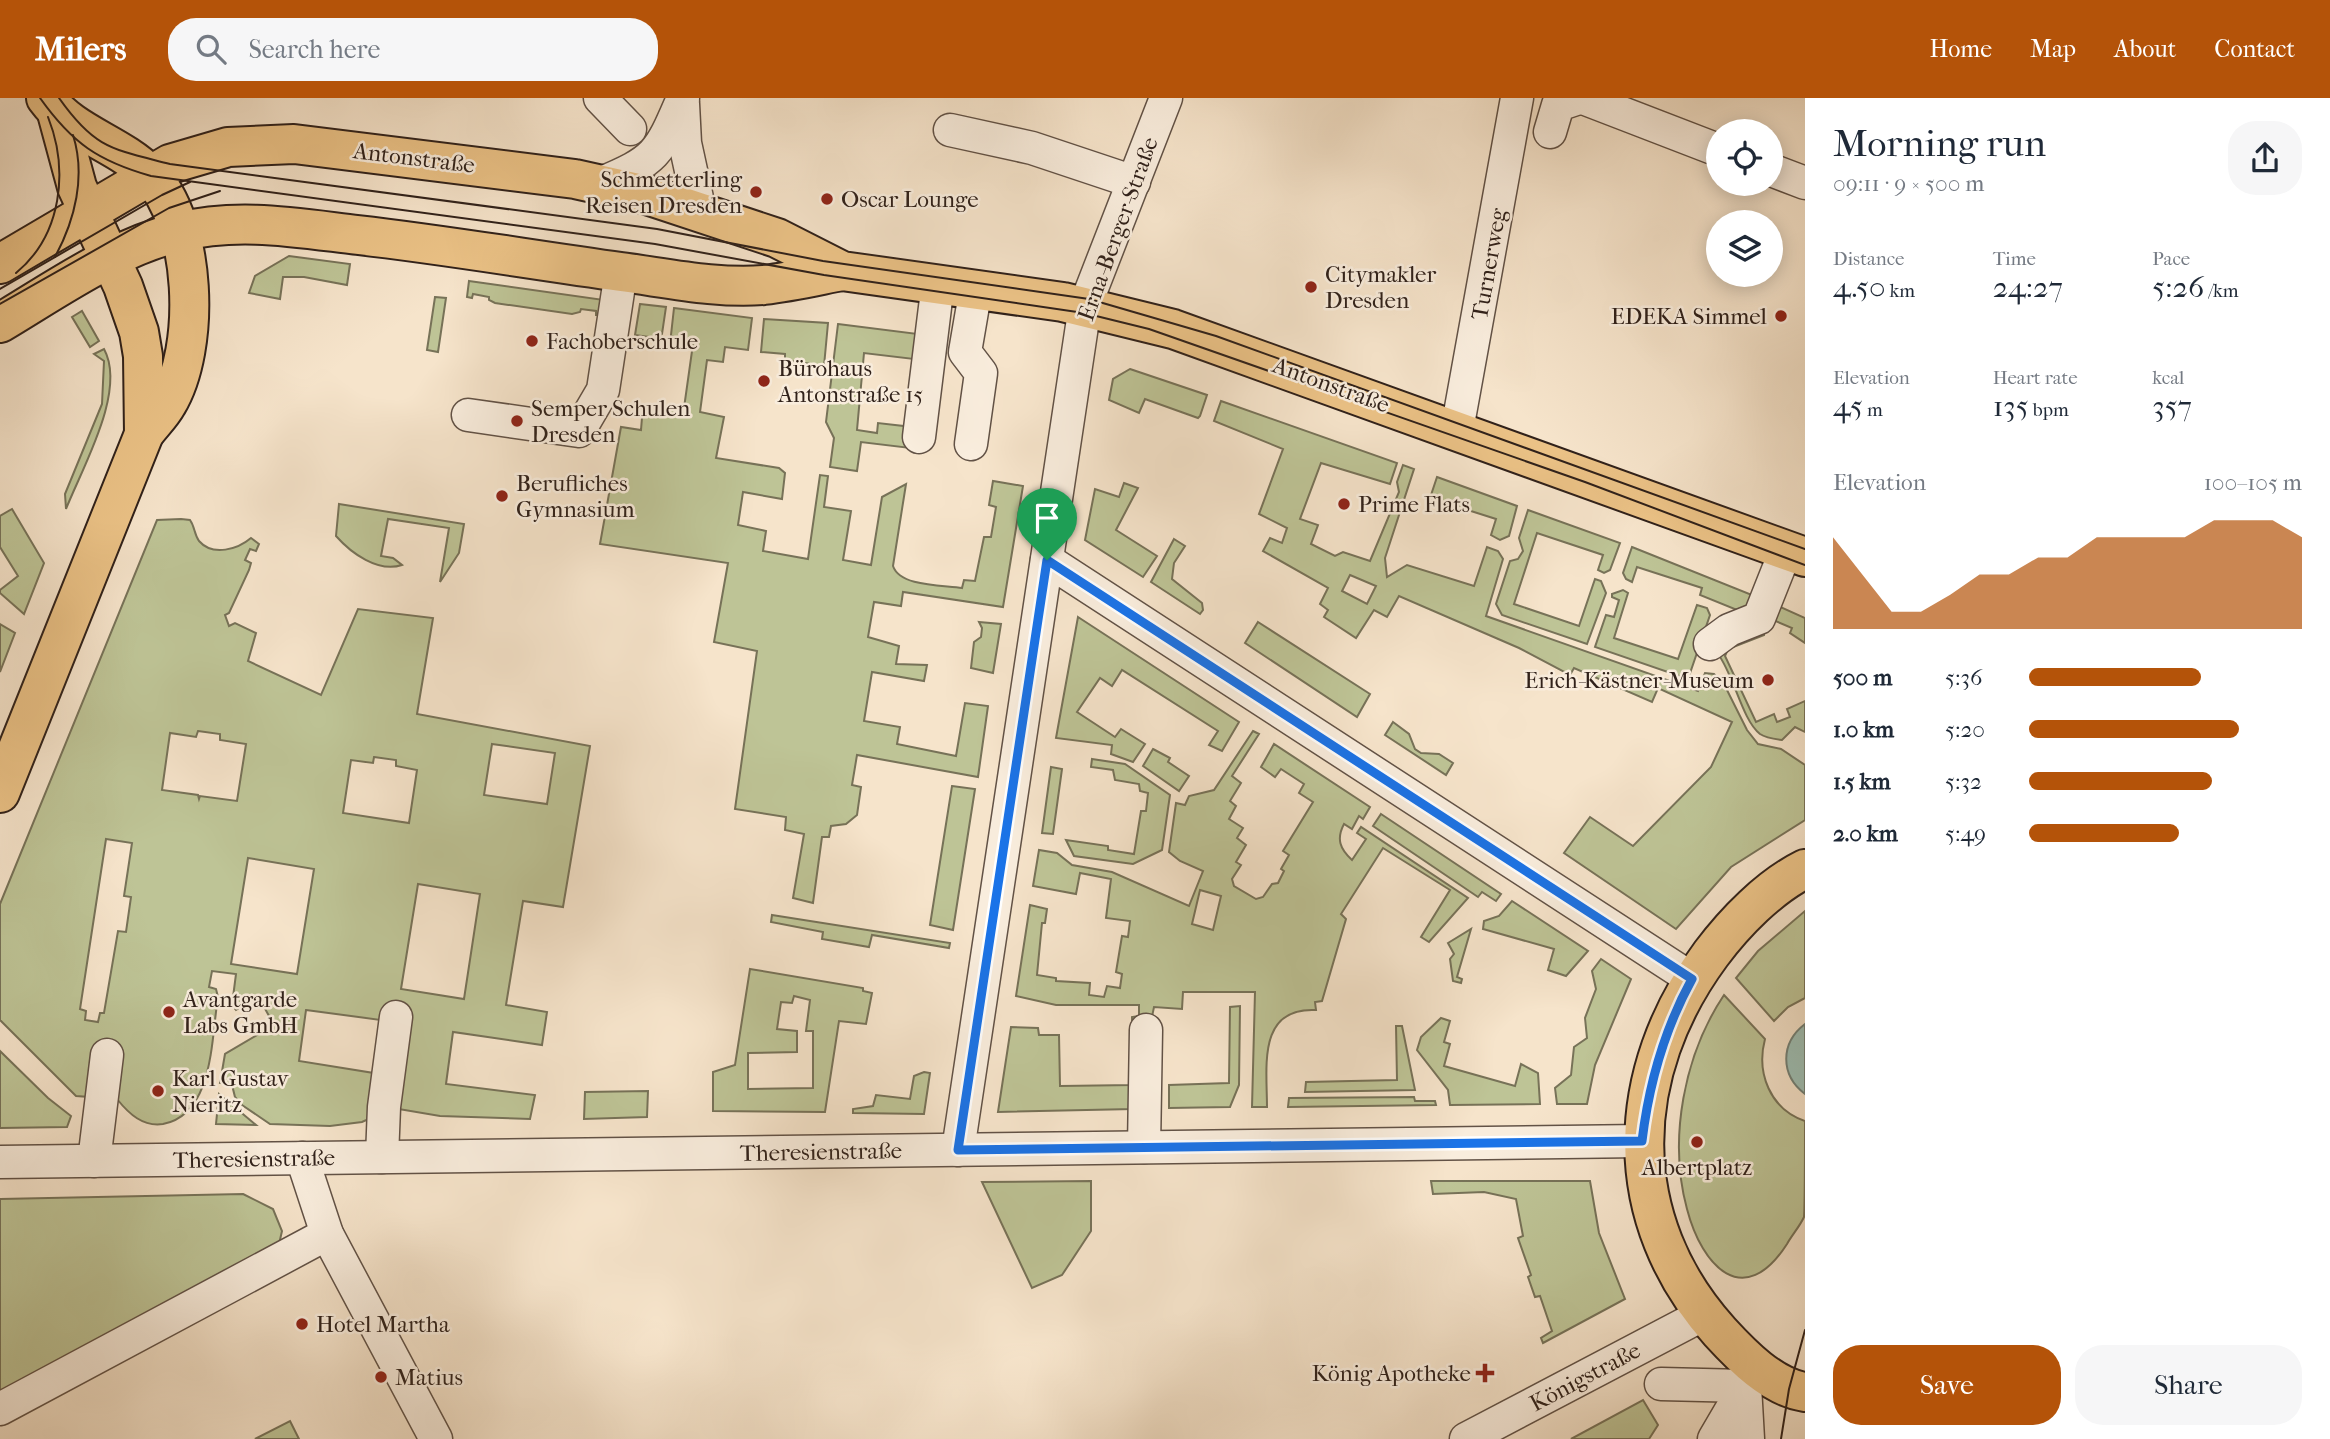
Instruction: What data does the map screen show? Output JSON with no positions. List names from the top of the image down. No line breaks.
{"streets":{"main road":["Antonstraße"],"street":["Erna-Berger-Straße","Turnerweg","Theresienstraße","Königstraße"]},"crossings":[["Antonstraße","Erna-Berger-Straße"],["Antonstraße","Turnerweg"],["Erna-Berger-Straße","Theresienstraße"]],"places":{"other":["Schmetterling Reisen Dresden","Oscar Lounge","Citymakler Dresden","EDEKA Simmel","Fachoberschule","Bürohaus Antonstraße 15","Semper Schulen Dresden","Berufliches Gymnasium","Prime Flats","Erich-Kästner-Museum","Avantgarde Labs GmbH","Karl Gustav Nieritz","Albertplatz","Hotel Martha","Matius"],"health":["König Apotheke"]},"page":{"header":"Milers","search":"Search here","nav":["Home","Map","About","Contact"],"heading":["Morning run","09:11 · 9 × 500 m"],"stats":[["Distance","4.50 km"],["Time","24:27"],["Pace","5:26 /km"],["Elevation","45 m"],["Heart rate","135 bpm"],["kcal","357"]],"chart":["Elevation","100–105 m"],"list":[{"name":"500 m","note":"5:36"},{"name":"1.0 km","note":"5:20"},{"name":"1.5 km","note":"5:32"},{"name":"2.0 km","note":"5:49"}],"buttons":["Save","Share"]}}
